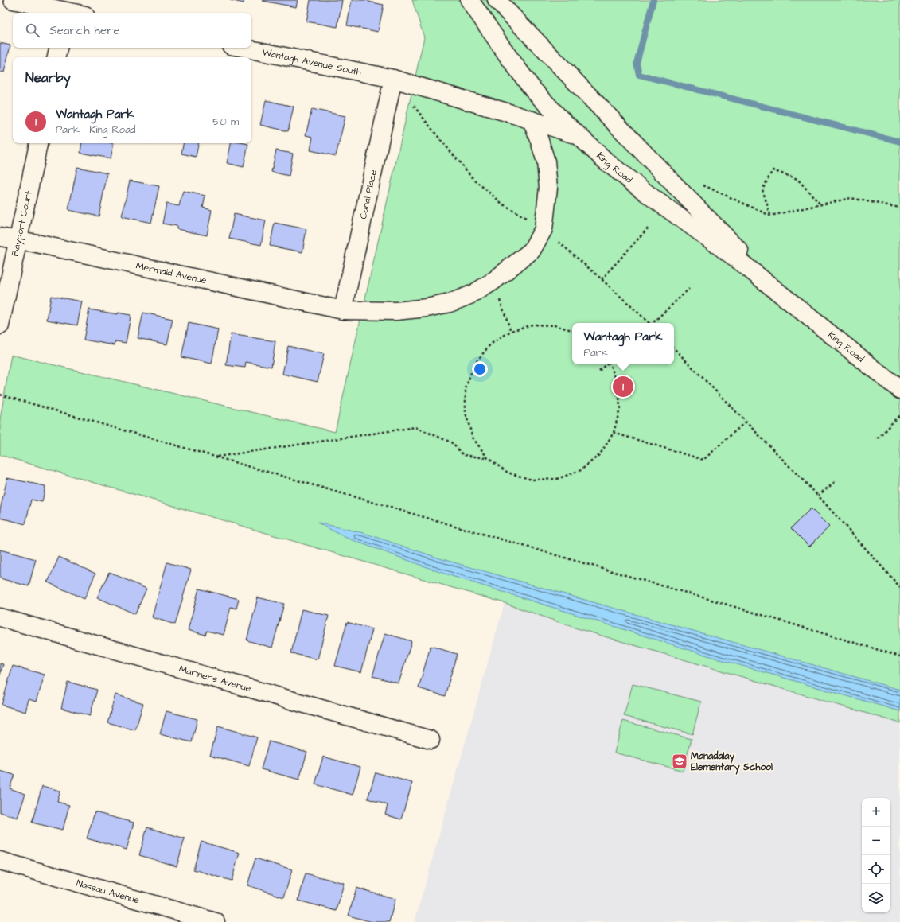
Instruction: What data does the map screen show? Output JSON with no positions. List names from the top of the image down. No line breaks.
{"streets":{"street":["Wantagh Avenue South","King Road","Canal Place","Bayport Court","Mermaid Avenue","Mariners Avenue","Nassau Avenue"]},"crossings":[["Wantagh Avenue South","King Road"],["Wantagh Avenue South","Canal Place"],["Wantagh Avenue South","Mermaid Avenue"],["Canal Place","Mermaid Avenue"],["Bayport Court","Mermaid Avenue"]],"places":{"school or university":["Manadalay Elementary School"]},"page":{"search":"Search here","heading":"Nearby","list":[{"mark":"1","name":"Wantagh Park","note":"Park · King Road","value":"50 m"}],"popup":["Wantagh Park","Park"],"pins":"1","map_buttons":["+","−"]}}
